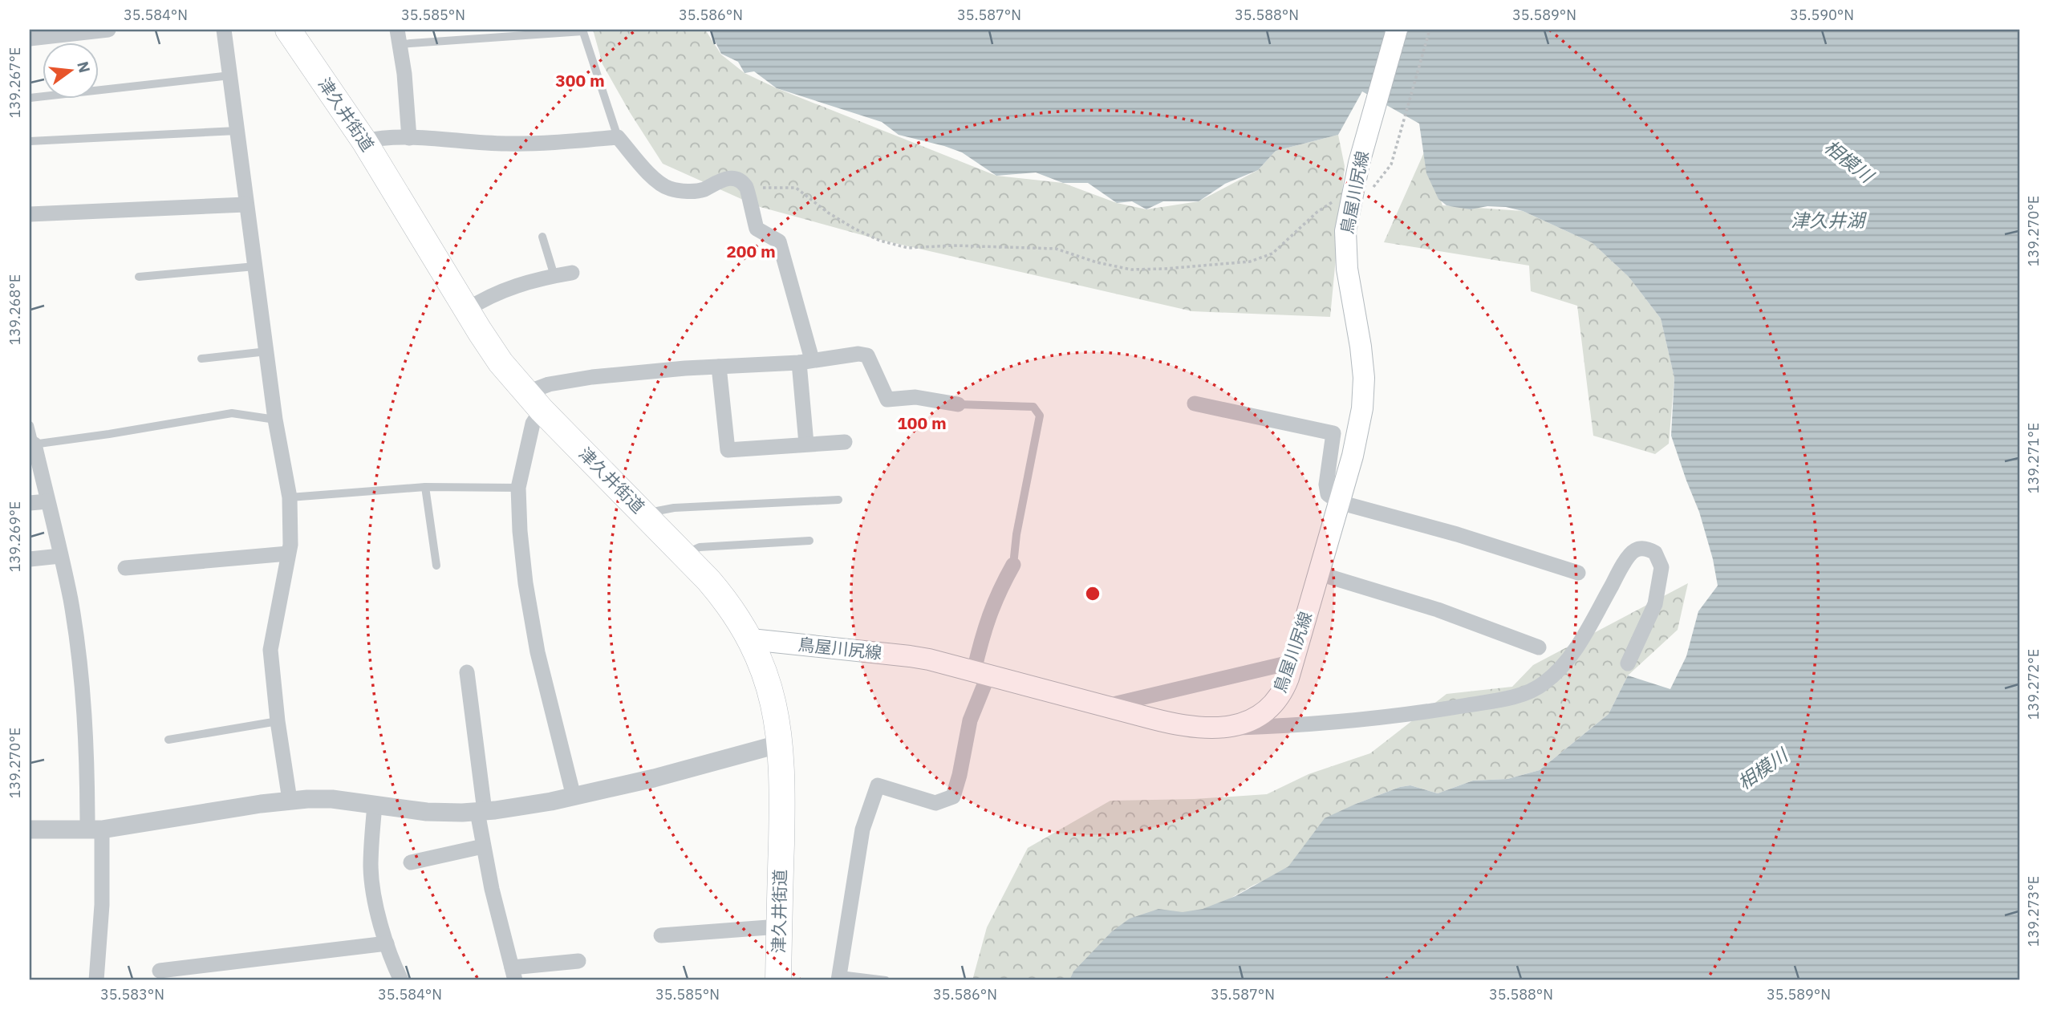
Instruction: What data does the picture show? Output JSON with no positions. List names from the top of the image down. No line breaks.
{"streets":{"highway":["津久井街道"],"main road":["鳥屋川尻線"]},"crossings":[["津久井街道","鳥屋川尻線"]],"water":["相模川","津久井湖"],"north":"right","coordinates":["35.584°N","35.585°N","35.586°N","35.587°N","35.588°N","35.589°N","35.590°N","139.267°E","139.270°E","139.268°E","139.271°E","139.269°E","139.272°E","139.273°E","35.583°N"],"rings":["300 m","200 m","100 m"]}
